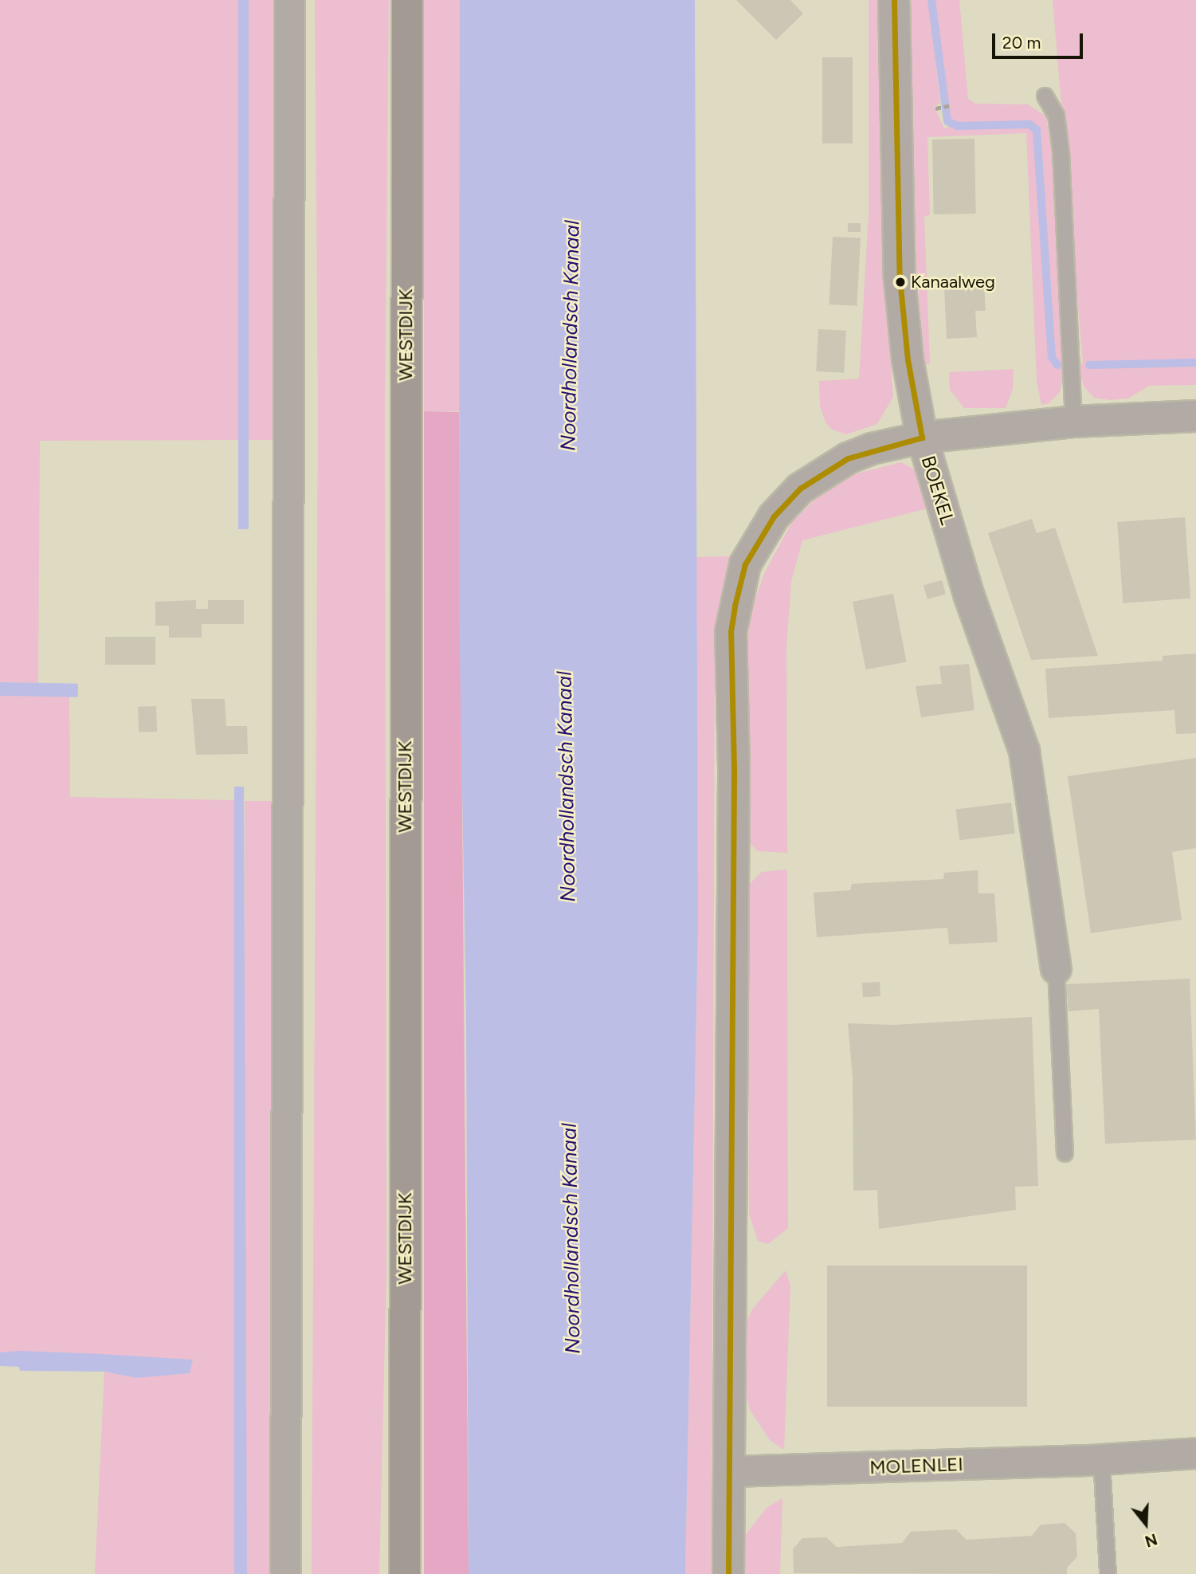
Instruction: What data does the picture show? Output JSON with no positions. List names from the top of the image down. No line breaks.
{"streets":{"main road":["WESTDIJK"],"street":["BOEKEL","MOLENLEI"]},"water":["Noordhollandsch Kanaal"],"places":["Kanaalweg"],"scale_bar":"20 m","north":"bottom"}
